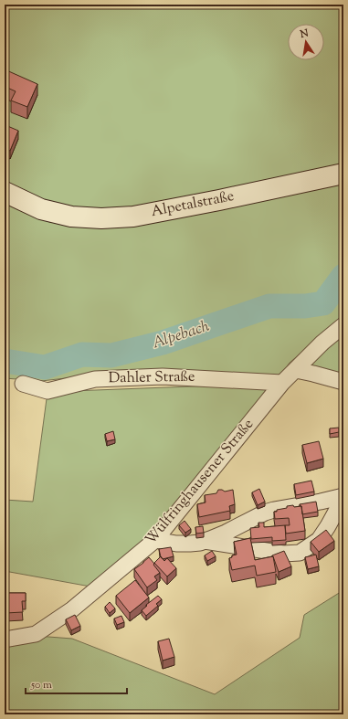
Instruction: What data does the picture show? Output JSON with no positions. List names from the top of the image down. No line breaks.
{"streets":{"main road":["Alpetalstraße"],"street":["Dahler Straße","Wülfringhausener Straße"]},"crossings":[["Dahler Straße","Wülfringhausener Straße"]],"water":["Alpebach"],"scale_bar":"50 m","north":"top"}
